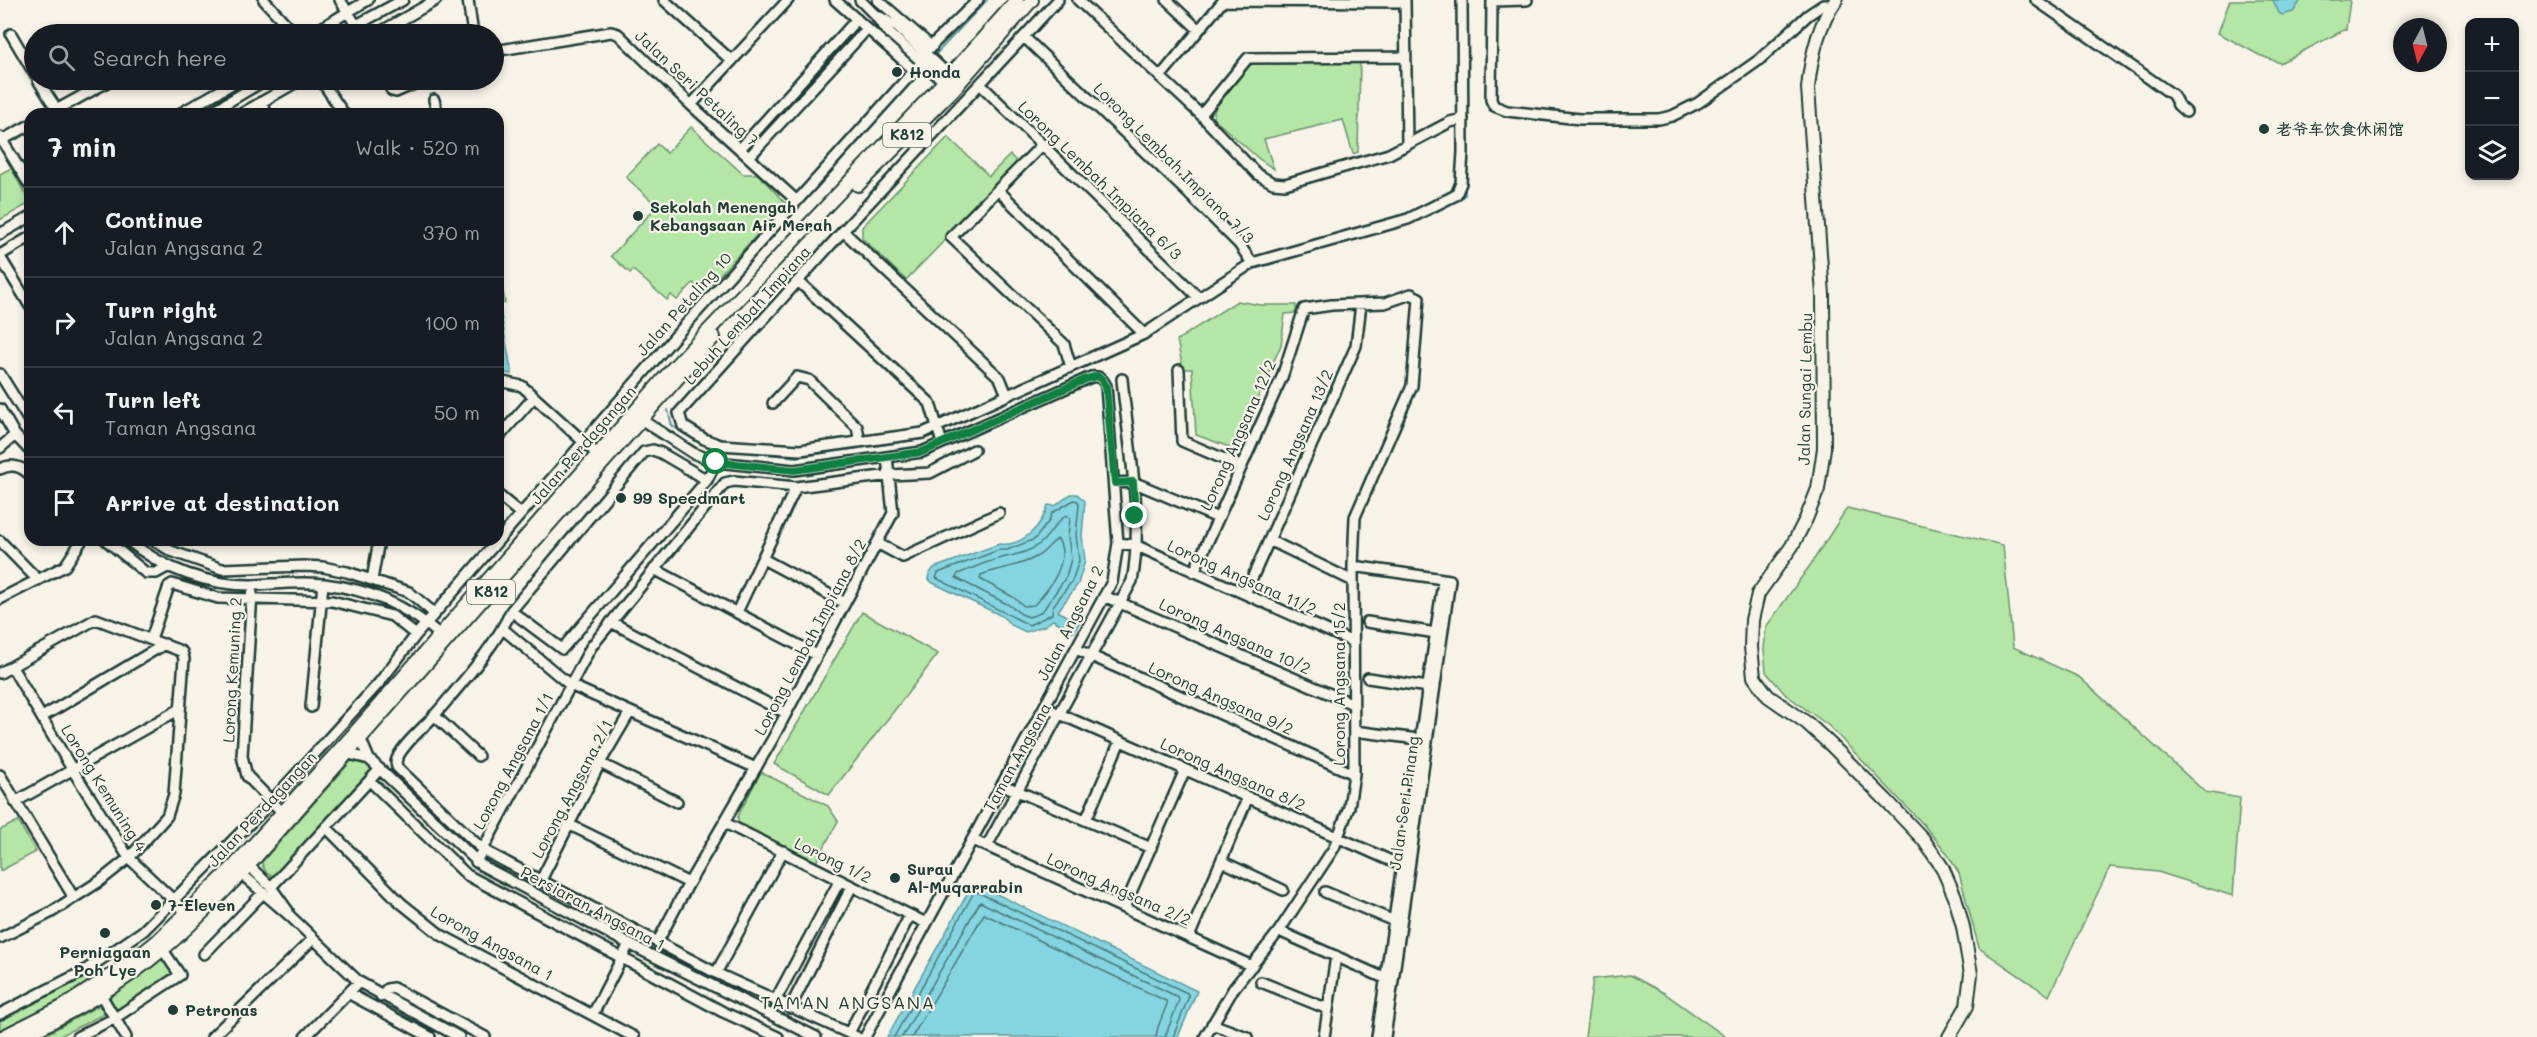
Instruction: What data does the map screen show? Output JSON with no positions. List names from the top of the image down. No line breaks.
{"streets":{"main road":["K812","Jalan Sungai Lembu","Jalan Perdagangan"],"street":["Jalan Seri Petaling 7","Lorong Lembah Impiana 7/3","Lorong Lembah Impiana 6/3","Jalan Petaling 10","Lebuh Lembah Impiana","Lorong Angsana 12/2","Lorong Angsana 13/2","Lorong Angsana 11/2","Jalan Angsana 2","Lorong Angsana 10/2","Lorong Lembah Impiana 8/2","Lorong Kemuning 2","Lorong Angsana 15/2","Lorong Angsana 9/2","Taman Angsana","Lorong Angsana 1/1","Lorong Angsana 8/2","Lorong Kemuning 4","Lorong Angsana 2/1","Jalan Seri Pinang","Lorong 1/2","Lorong Angsana 2/2","Persiaran Angsana 1","Lorong Angsana 1"]},"crossings":[["Jalan Seri Petaling 7","Jalan Petaling 10"],["Lorong Lembah Impiana 7/3","Lorong Lembah Impiana 6/3"],["Lorong Lembah Impiana 7/3","Lebuh Lembah Impiana"],["Lorong Lembah Impiana 6/3","Lebuh Lembah Impiana"],["Jalan Petaling 10","Lorong Kemuning 2"],["Jalan Petaling 10","Lorong Kemuning 4"],["Lorong Angsana 12/2","Lorong Angsana 13/2"],["Lorong Angsana 12/2","Lorong Angsana 11/2"],["Lorong Angsana 12/2","Lorong Angsana 15/2"],["Jalan Perdagangan","Jalan Angsana 2"],["Jalan Perdagangan","Lorong Kemuning 2"],["Jalan Perdagangan","Lorong Kemuning 4"],["Jalan Perdagangan","Persiaran Angsana 1"],["Lorong Angsana 13/2","Lorong Angsana 11/2"],["Lorong Angsana 13/2","Lorong Angsana 15/2"],["Lorong Angsana 11/2","Jalan Angsana 2"],["Lorong Angsana 11/2","Lorong Angsana 15/2"],["Lorong Angsana 11/2","Taman Angsana"],["Jalan Angsana 2","Lorong Angsana 10/2"],["Jalan Angsana 2","Lorong Lembah Impiana 8/2"],["Jalan Angsana 2","Lorong Angsana 9/2"],["Jalan Angsana 2","Lorong Angsana 8/2"],["Jalan Angsana 2","Lorong 1/2"],["Jalan Angsana 2","Lorong Angsana 2/2"],["Lorong Angsana 10/2","Lorong Angsana 15/2"],["Lorong Angsana 10/2","Taman Angsana"],["Lorong Lembah Impiana 8/2","Lorong Angsana 1/1"],["Lorong Lembah Impiana 8/2","Lorong 1/2"],["Lorong Angsana 15/2","Lorong Angsana 9/2"],["Lorong Angsana 15/2","Lorong Angsana 8/2"],["Lorong Angsana 15/2","Lorong Angsana 2/2"],["Lorong Angsana 9/2","Taman Angsana"],["Taman Angsana","Lorong Angsana 8/2"],["Taman Angsana","Lorong Angsana 2/2"],["Lorong Angsana 1/1","Lorong Angsana 2/1"],["Lorong Angsana 8/2","Jalan Seri Pinang"]],"districts":["TAMAN ANGSANA"],"places":["Honda","老爷车饮食休闲馆","Sekolah Menengah Kebangsaan Air Merah","99 Speedmart","Surau Al-Muqarrabin","7-Eleven","Perniagaan Poh Lye","Petronas"],"north":"bottom","page":{"map_buttons":["+","−"],"search":"Search here","heading":["7 min","Walk · 520 m"],"list":[["Continue","Jalan Angsana 2","370 m"],["Turn right","Jalan Angsana 2","100 m"],["Turn left","Taman Angsana","50 m"],"Arrive at destination"]}}
